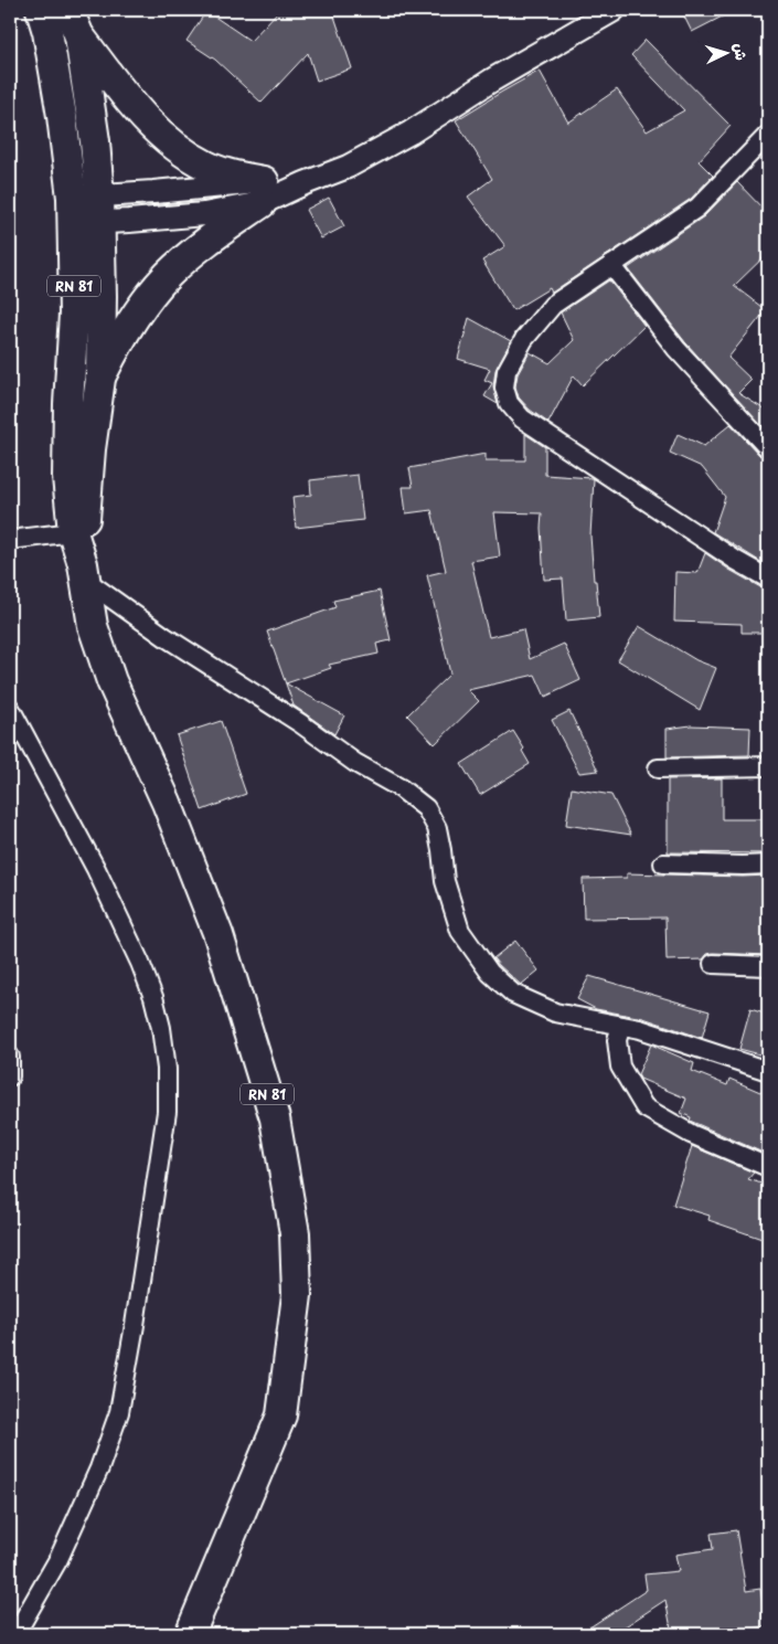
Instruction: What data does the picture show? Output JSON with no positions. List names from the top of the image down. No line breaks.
{"streets":{"main road":["RN 81"]},"north":"right"}
